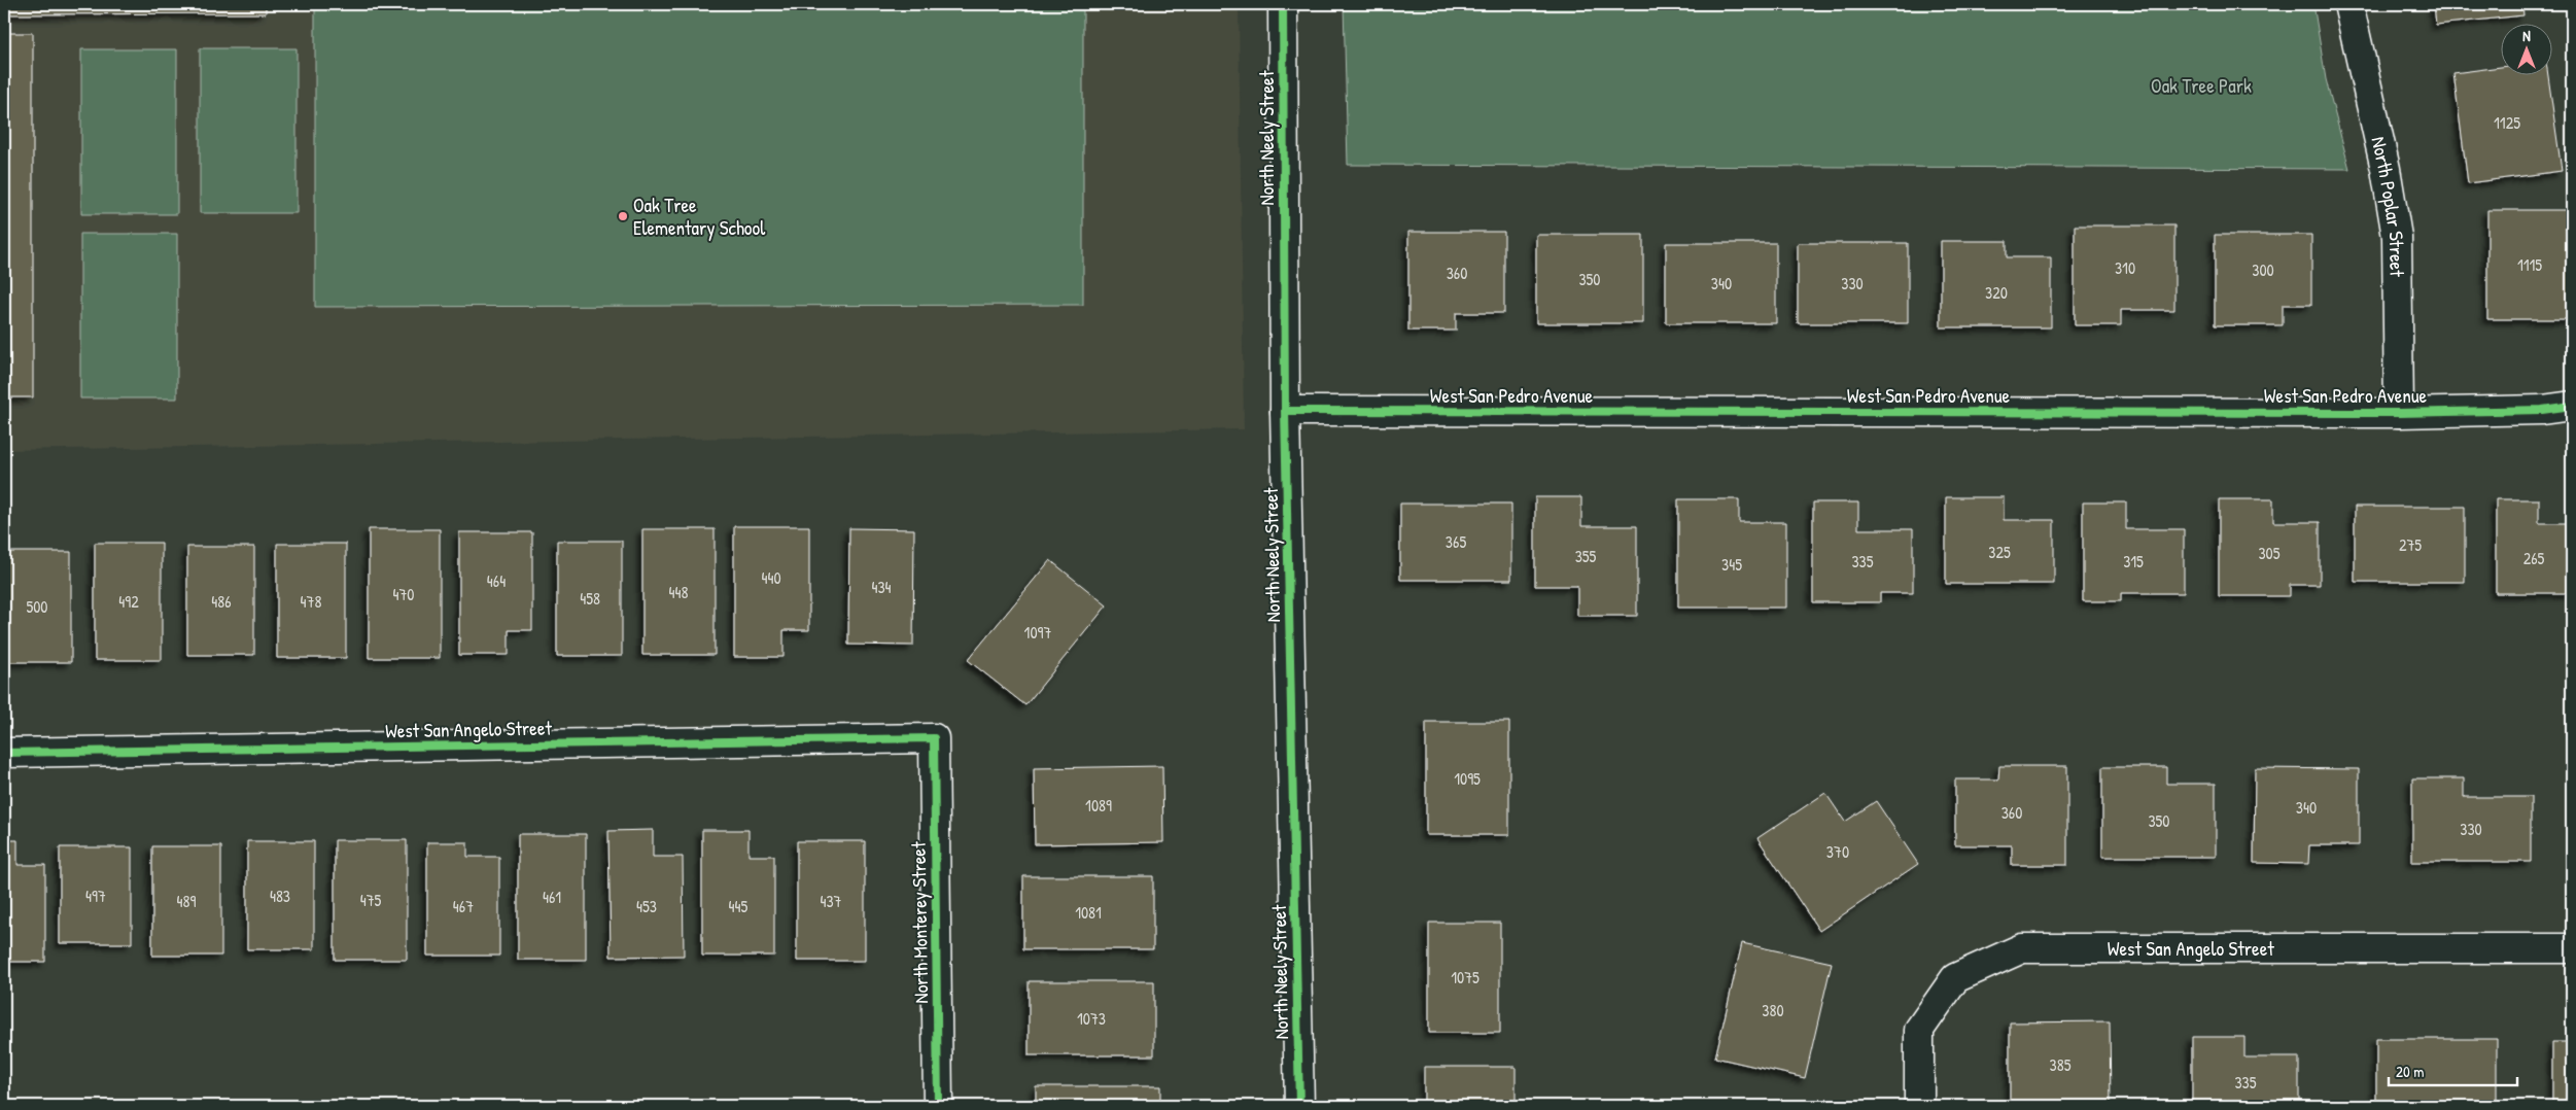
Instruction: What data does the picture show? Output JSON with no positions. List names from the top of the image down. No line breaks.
{"streets":{"street":["North Neely Street","North Poplar Street","West San Pedro Avenue","West San Angelo Street","North Monterey Street"]},"crossings":[["North Neely Street","West San Pedro Avenue"],["North Poplar Street","West San Pedro Avenue"],["West San Angelo Street","North Monterey Street"]],"parks":["Oak Tree Park"],"places":["Oak Tree Elementary School"],"house_numbers":["1125","1115","310","300","360","350","340","330","320","365","275","325","305","355","265","335","315","345","440","464","434","448","470","458","492","486","478","500","1097","1095","1089","340","360","350","330","370","497","483","461","475","489","437","467","453","445","1081","1075","380","1073","385","335"],"scale_bar":"20 m","north":"top"}
